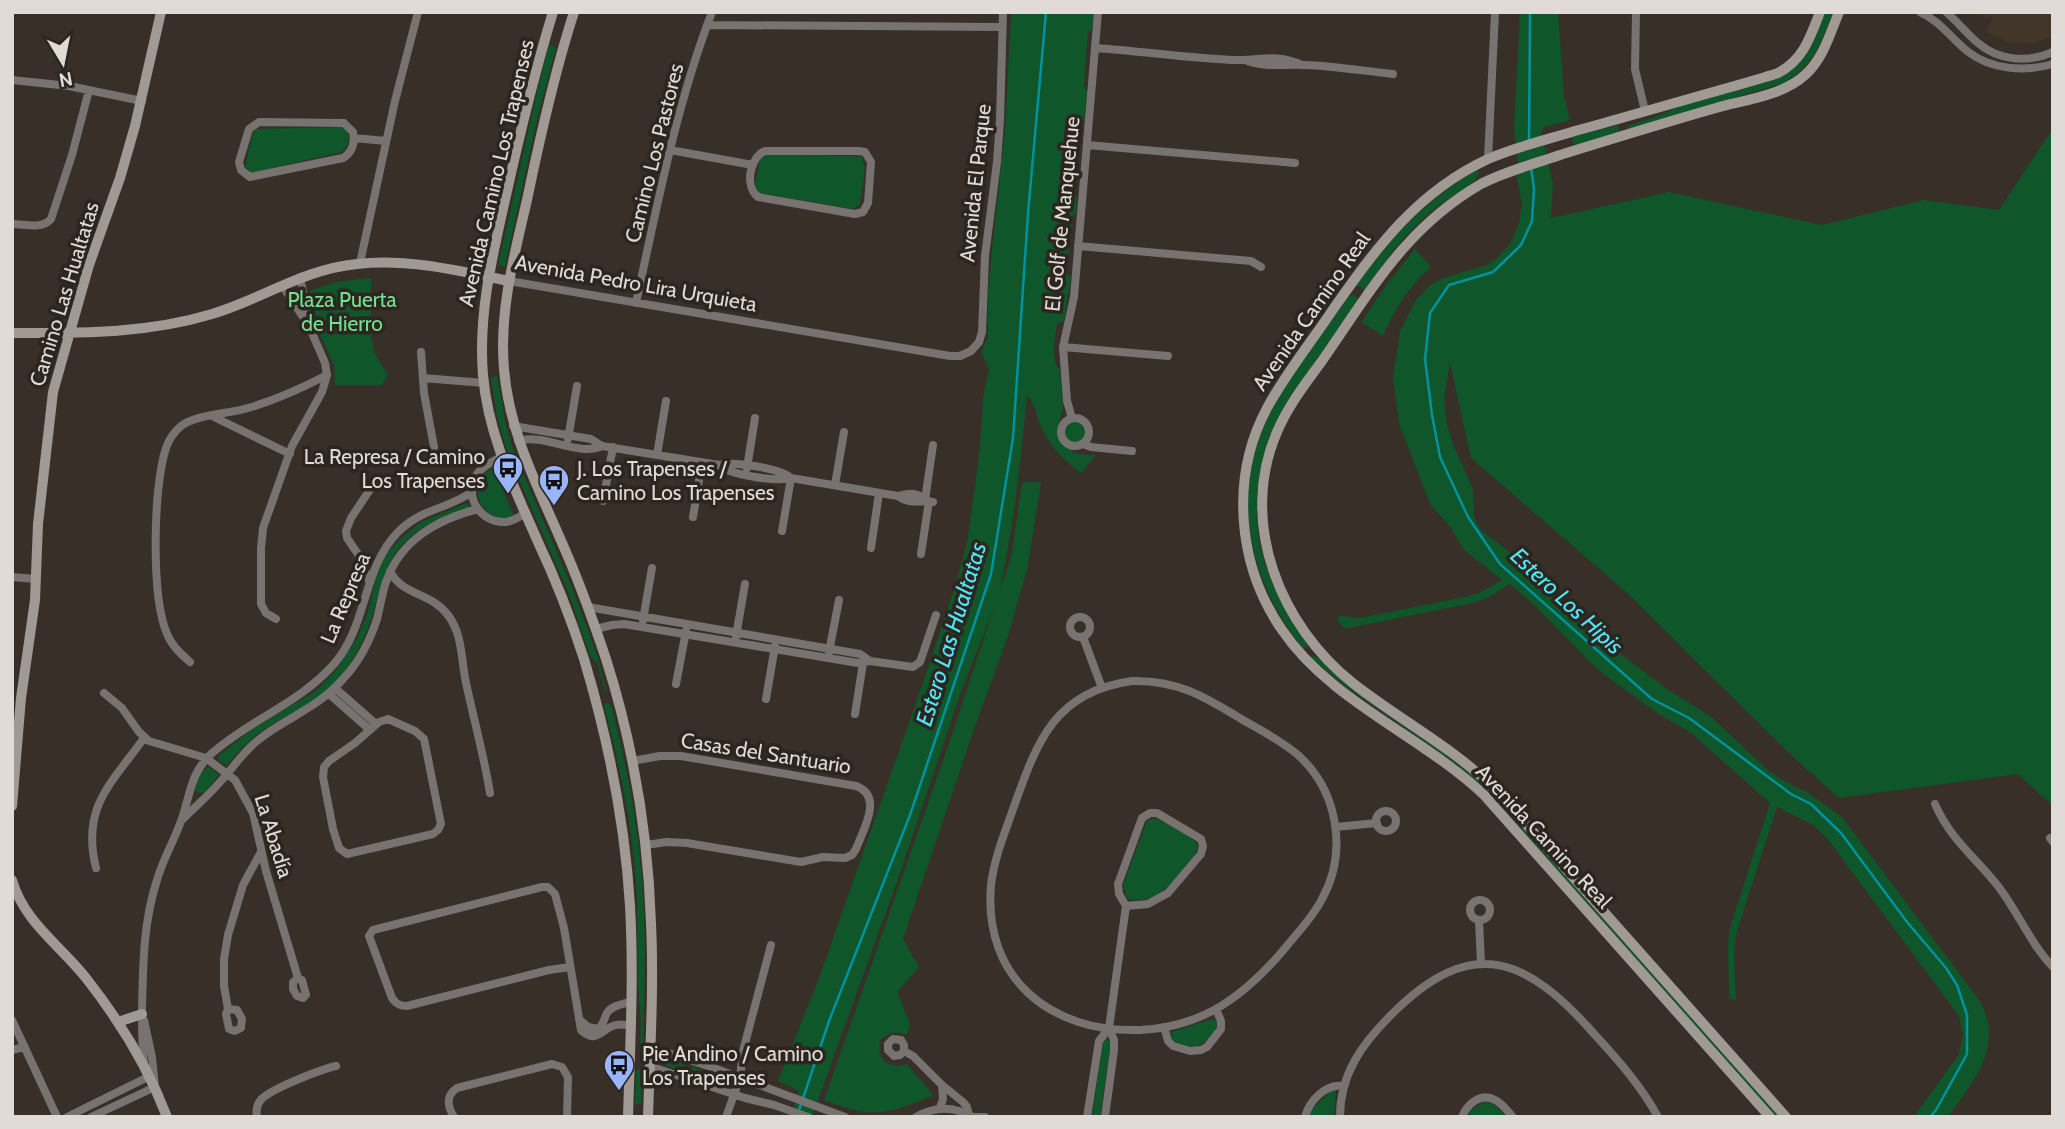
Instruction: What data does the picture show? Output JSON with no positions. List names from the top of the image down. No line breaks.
{"streets":{"main road":["Avenida Camino Los Trapenses","Avenida Pedro Lira Urquieta","Camino Las Hualtatas","Avenida Camino Real"],"street":["Camino Los Pastores","Avenida El Parque","El Golf de Manquehue","La Represa","Casas del Santuario","La Abadía"]},"crossings":[["Camino Los Pastores","Avenida Pedro Lira Urquieta"],["Avenida Camino Los Trapenses","Avenida Pedro Lira Urquieta"],["Avenida Camino Los Trapenses","Casas del Santuario"],["Avenida El Parque","Avenida Pedro Lira Urquieta"],["Avenida Pedro Lira Urquieta","Camino Las Hualtatas"],["La Represa","La Abadía"]],"water":["Estero Los Hipis","Estero Las Hualtatas"],"parks":["Plaza Puerta de Hierro"],"places":{"bus stop":["La Represa / Camino Los Trapenses","J. Los Trapenses / Camino Los Trapenses","Pie Andino / Camino Los Trapenses"]},"north":"bottom"}
